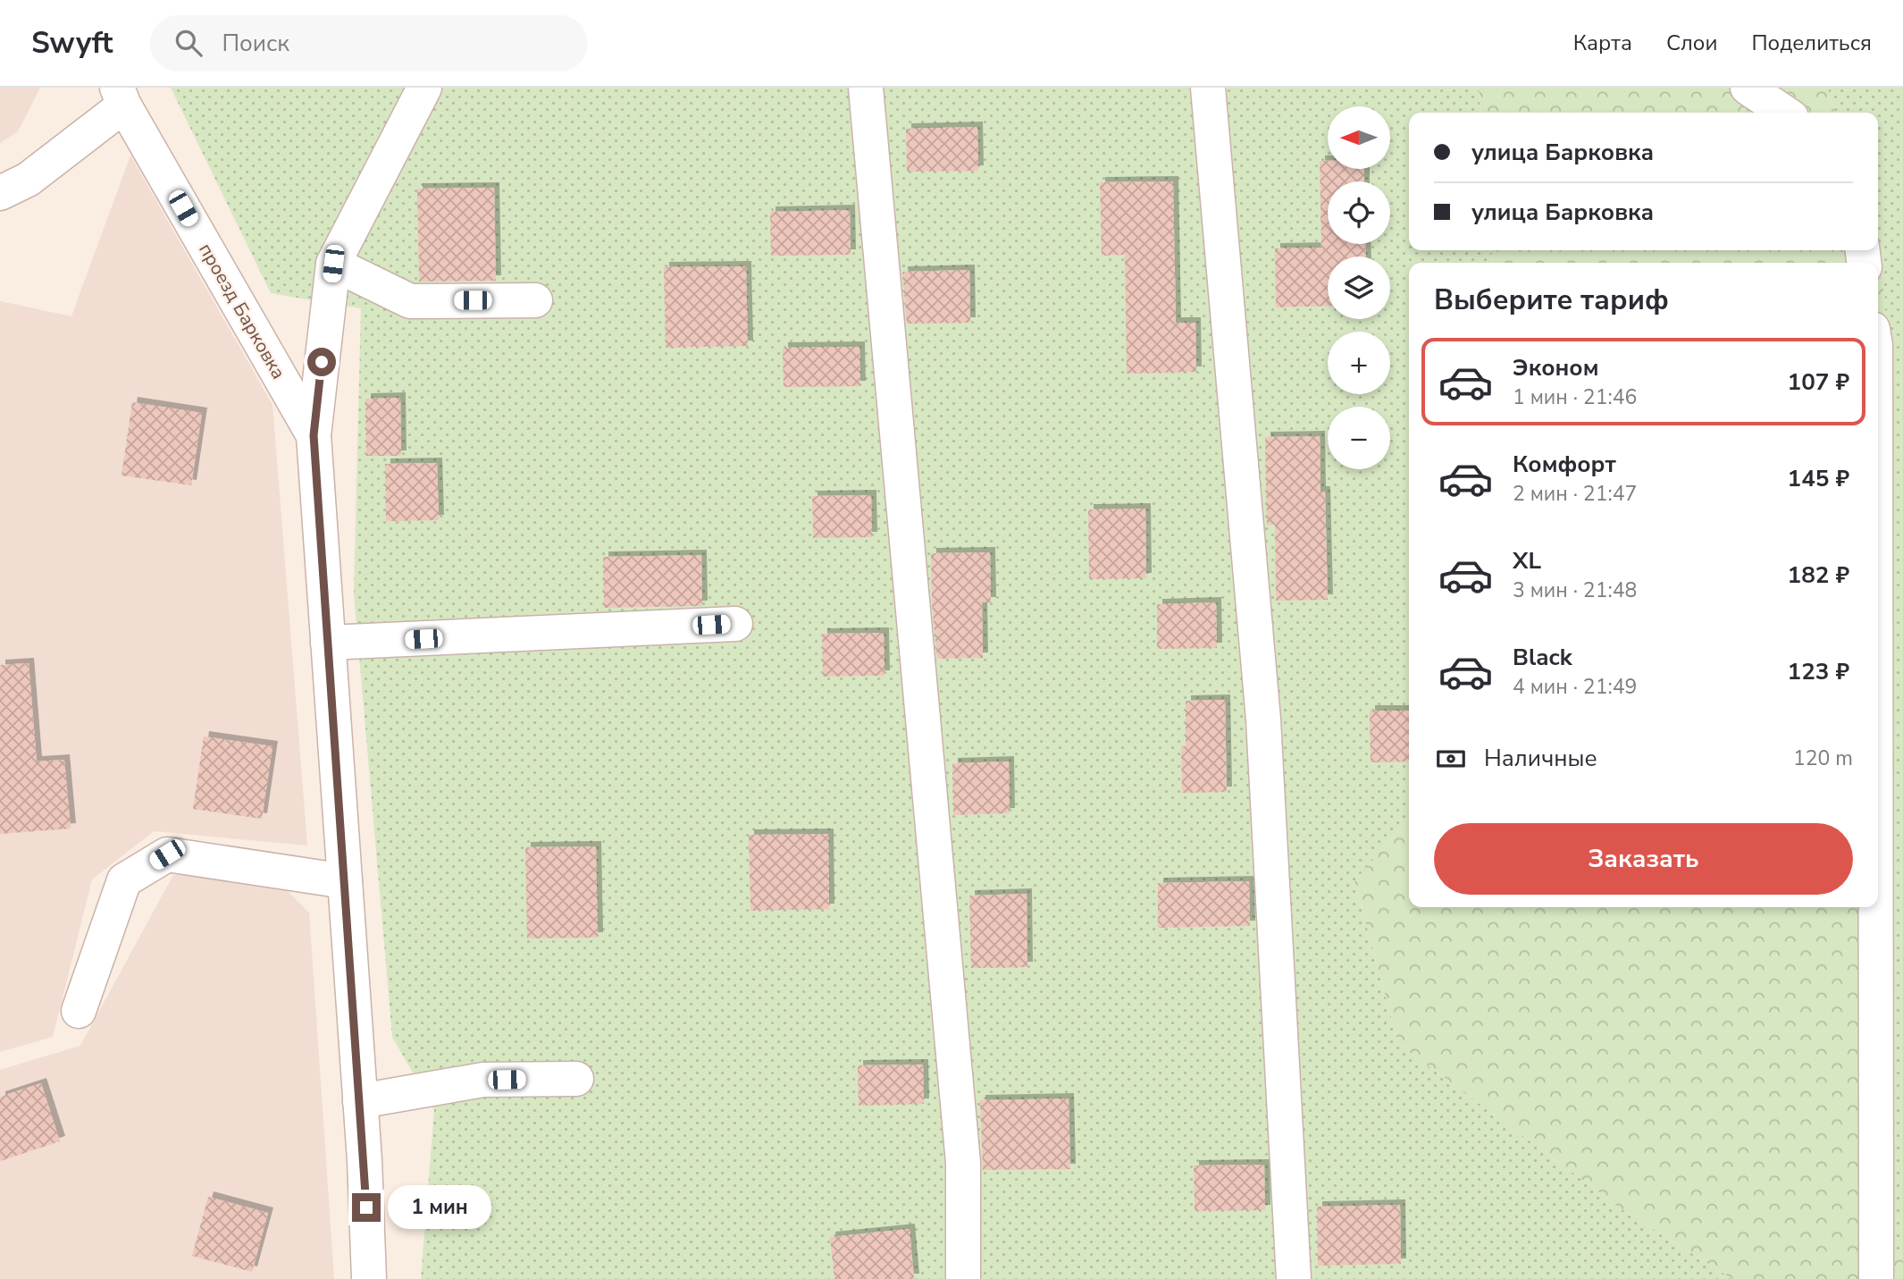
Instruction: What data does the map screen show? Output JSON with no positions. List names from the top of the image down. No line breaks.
{"streets":{"street":["проезд Барковка"]},"north":"left","page":{"header":"Swyft","search":"Поиск","nav":["Карта","Слои","Поделиться"],"map_buttons":["+","−"],"banner":["улица Барковка","улица Барковка"],"heading":"Выберите тариф","list":[{"name":"Эконом","note":"1 мин · 21:46","value":"107 ₽"},{"name":"Комфорт","note":"2 мин · 21:47","value":"145 ₽"},{"name":"XL","note":"3 мин · 21:48","value":"182 ₽"},{"name":"Black","note":"4 мин · 21:49","value":"123 ₽"}],"pay":["Наличные","120 m"],"buttons":"Заказать","bubble":"1 мин"}}
